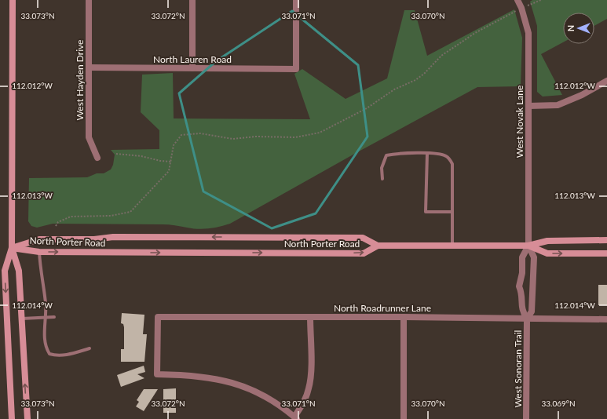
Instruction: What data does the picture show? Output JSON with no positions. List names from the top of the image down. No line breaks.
{"streets":{"street":["North Lauren Road","West Hayden Drive","West Novak Lane","North Porter Road","North Roadrunner Lane","West Sonoran Trail"]},"crossings":[["North Lauren Road","West Hayden Drive"],["West Novak Lane","North Porter Road"],["West Novak Lane","West Sonoran Trail"],["North Porter Road","West Sonoran Trail"],["North Roadrunner Lane","West Sonoran Trail"]],"north":"left","coordinates":["33.073°N","33.072°N","33.071°N","33.070°N","112.012°W","112.013°W","112.014°W","33.069°N"]}
